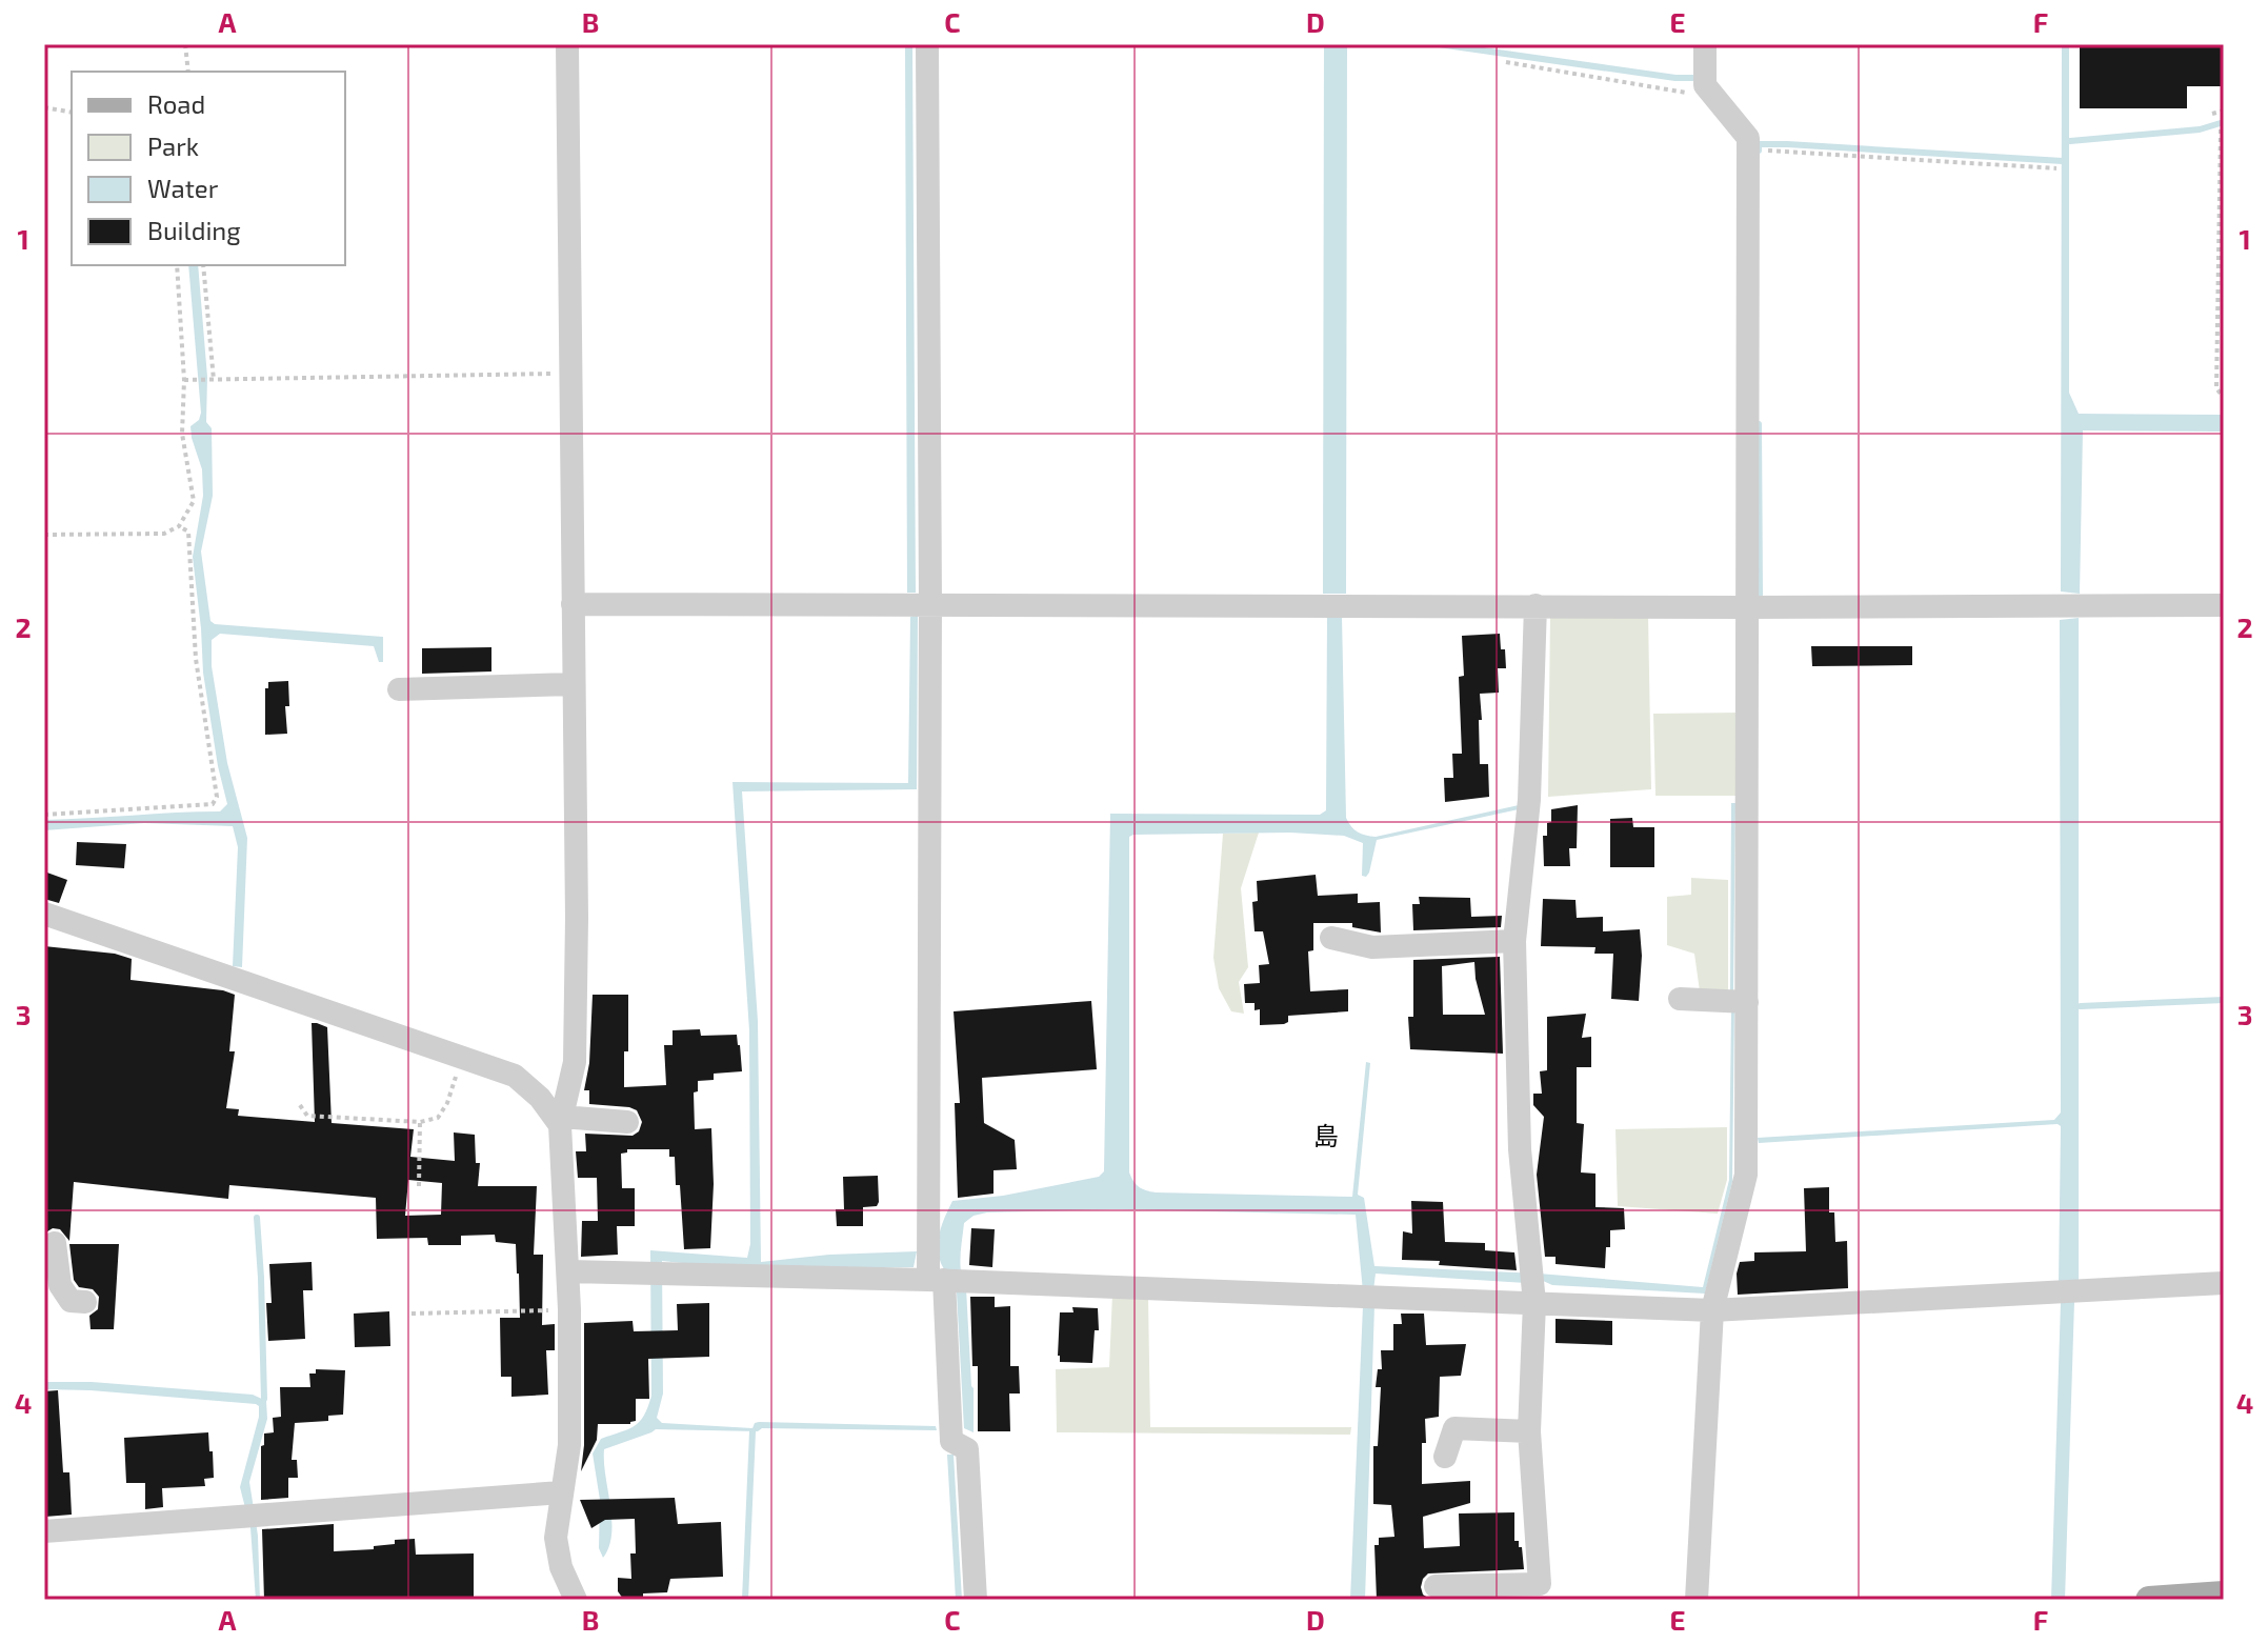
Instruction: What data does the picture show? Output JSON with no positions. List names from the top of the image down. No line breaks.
{"districts":["島"],"legend":["Road","Park","Water","Building"],"grid":{"columns":["A","B","C","D","E","F"],"rows":["1","2","3","4"]}}
